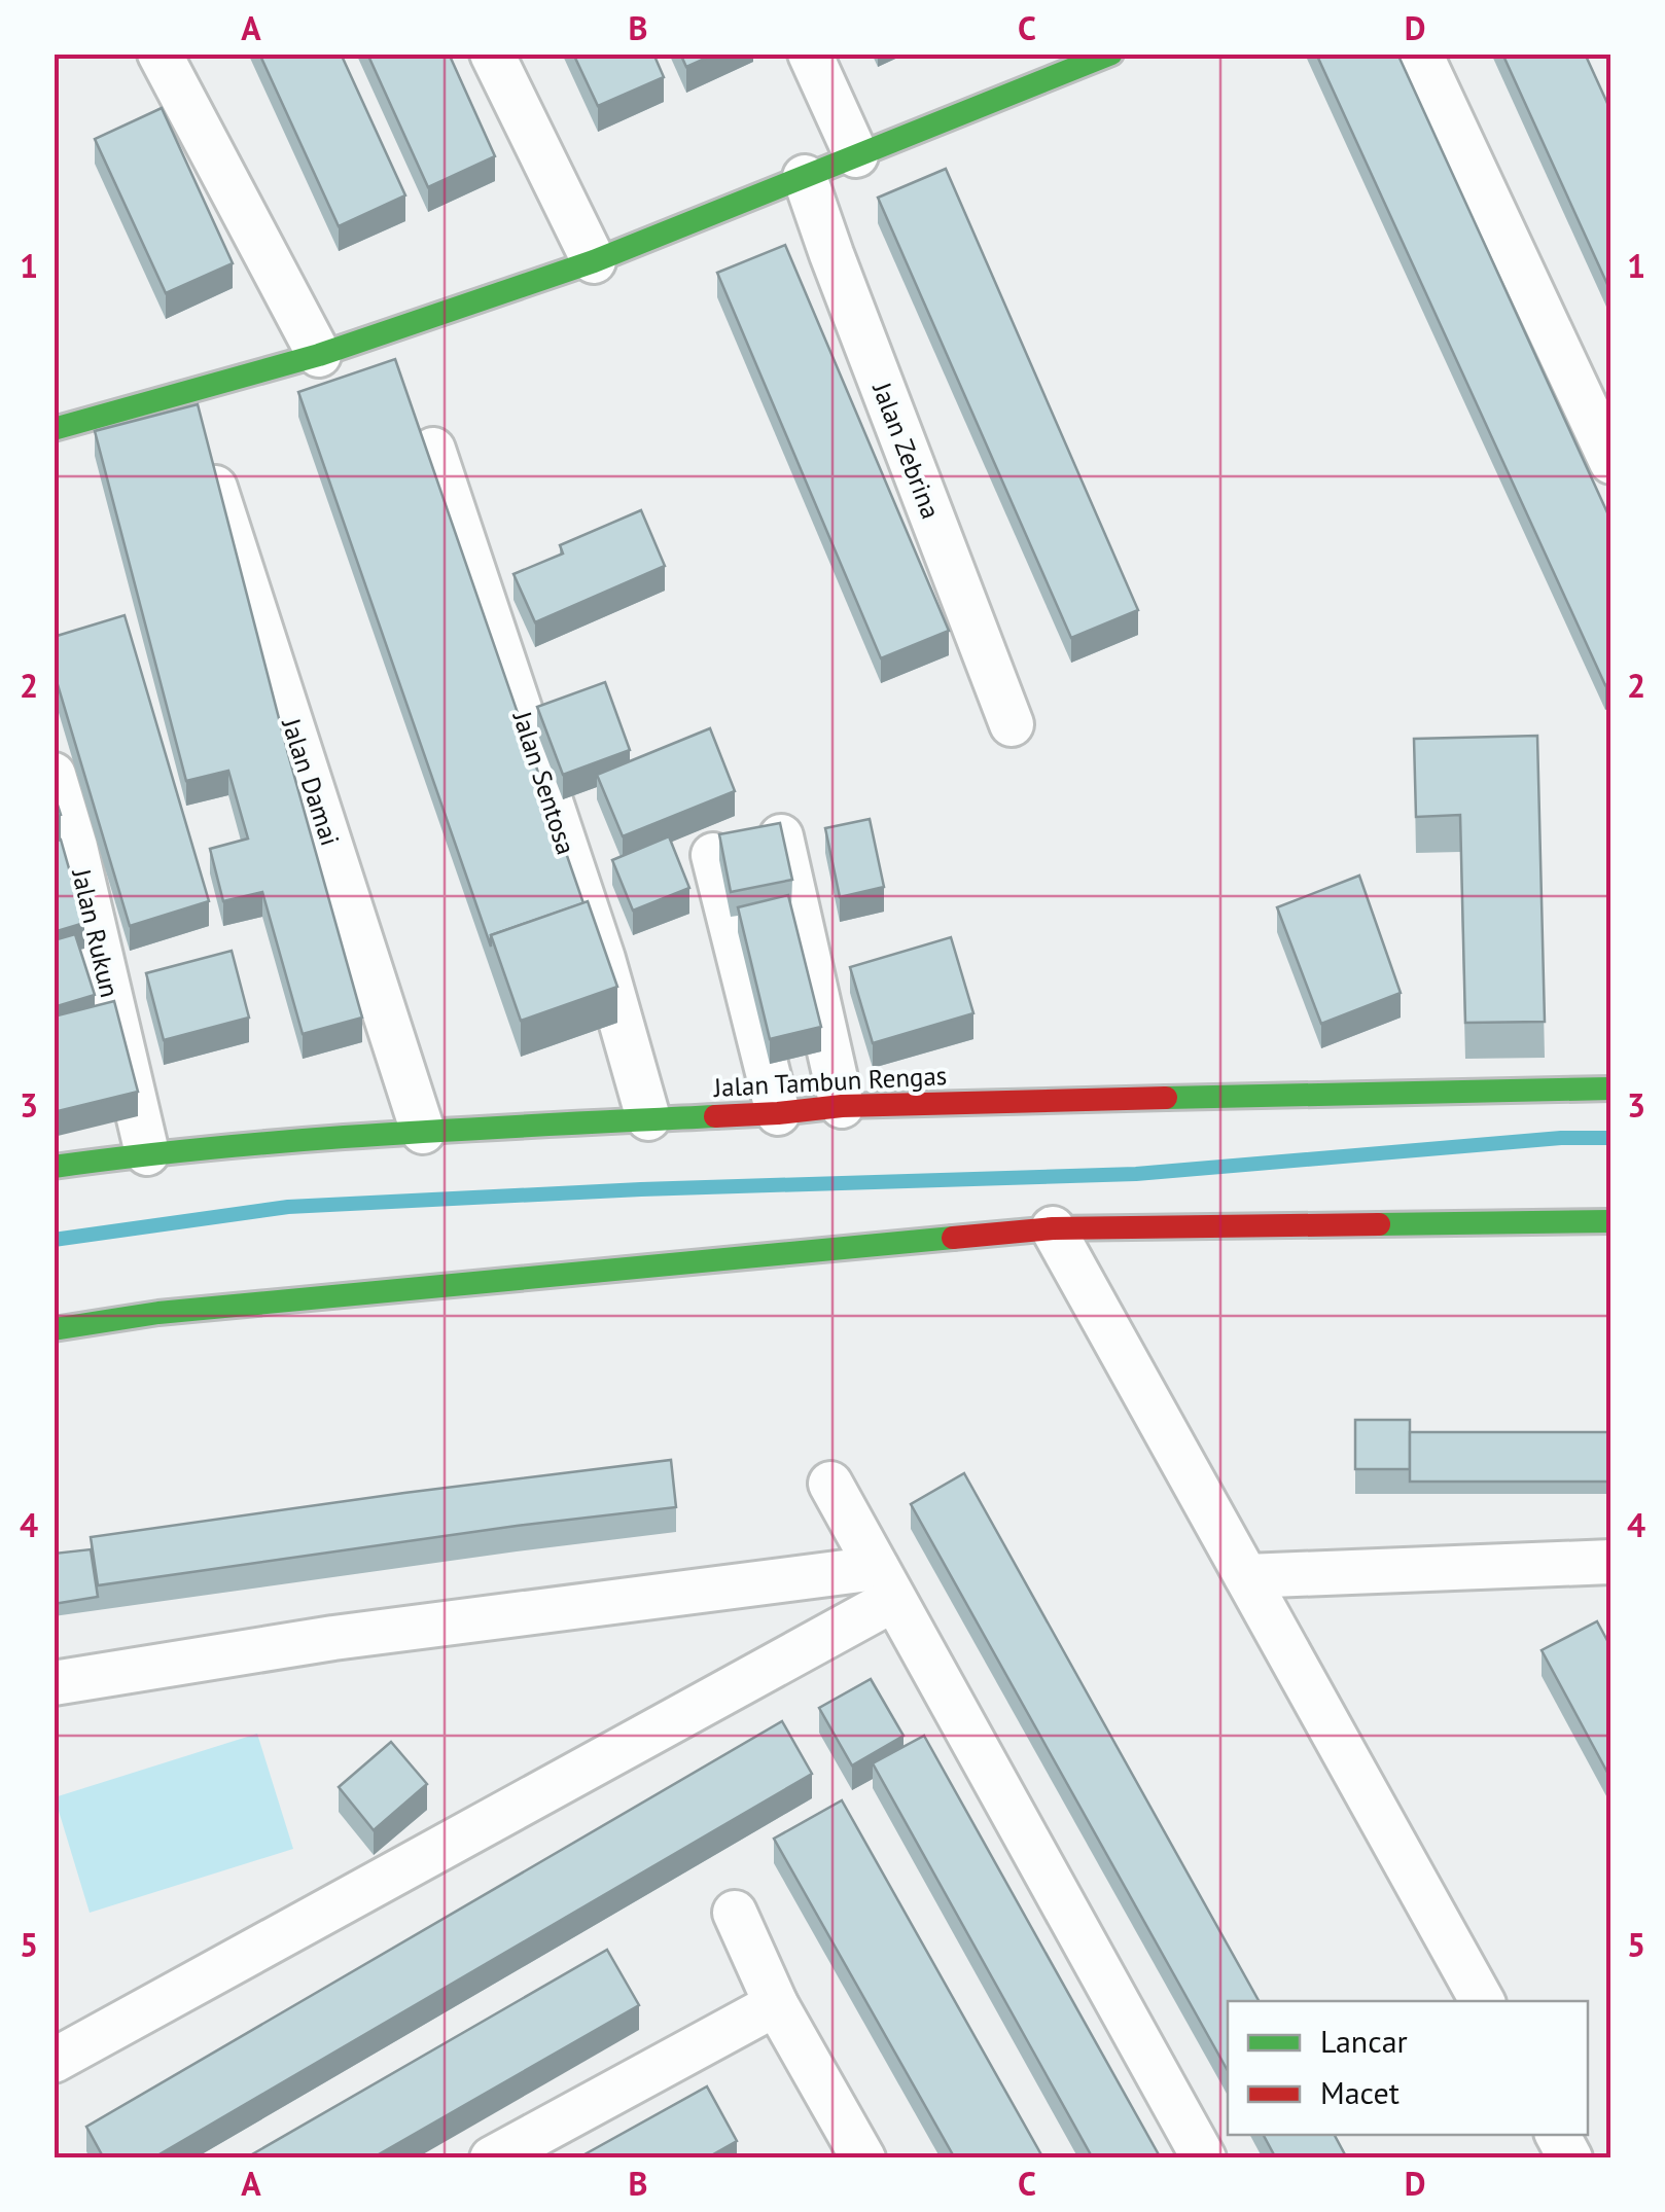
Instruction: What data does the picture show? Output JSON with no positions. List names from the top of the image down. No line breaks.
{"streets":{"street":["Jalan Zebrina","Jalan Damai","Jalan Sentosa","Jalan Rukun","Jalan Tambun Rengas"]},"crossings":[["Jalan Damai","Jalan Tambun Rengas"],["Jalan Sentosa","Jalan Tambun Rengas"],["Jalan Rukun","Jalan Tambun Rengas"]],"legend":["Lancar","Macet"],"grid":{"columns":["A","B","C","D"],"rows":["1","2","3","4","5"]}}
